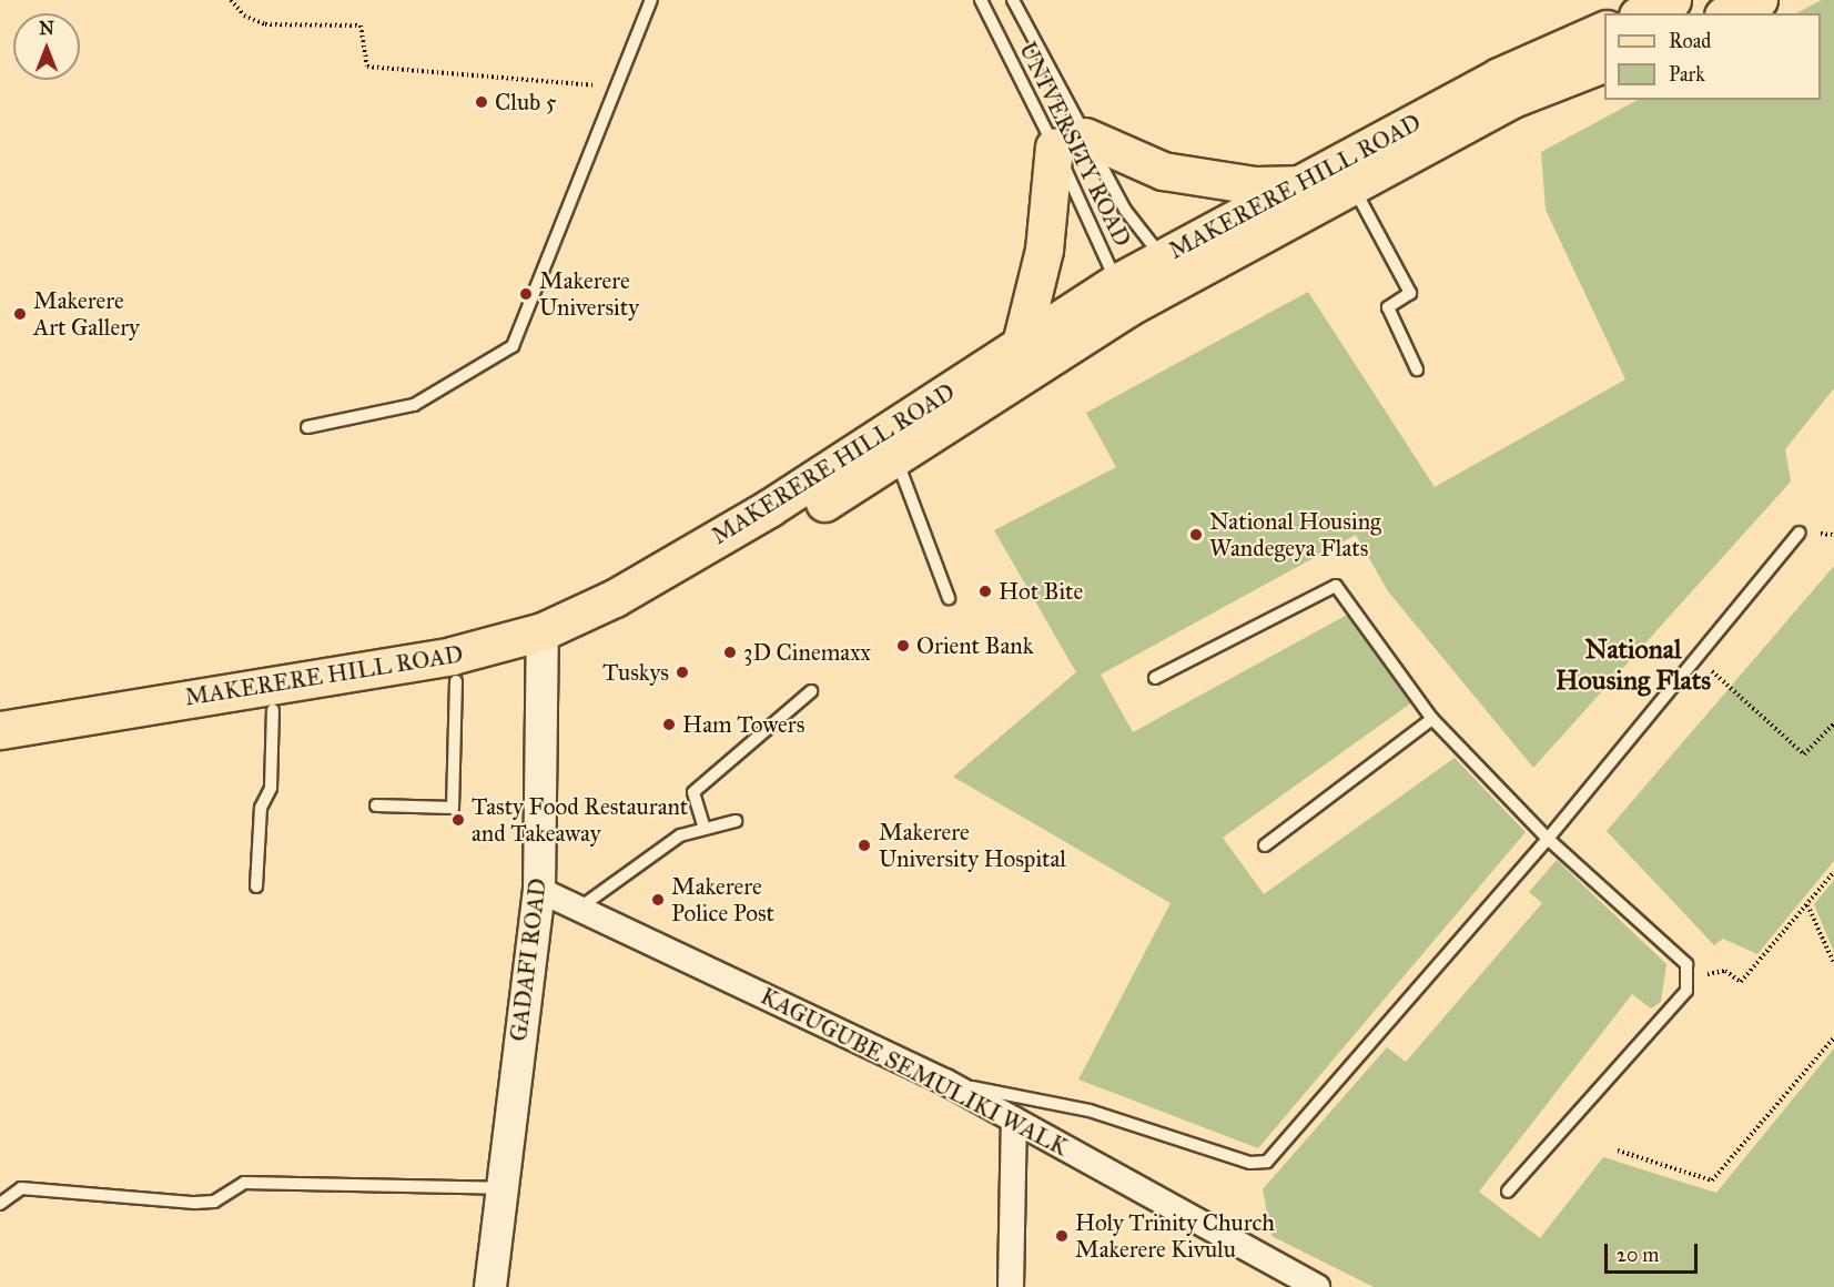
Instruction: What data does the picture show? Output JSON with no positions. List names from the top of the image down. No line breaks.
{"streets":{"main road":["MAKERERE HILL ROAD"],"street":["GADAFI ROAD","KAGUGUBE SEMULIKI WALK"],"lane":["UNIVERSITY ROAD"]},"crossings":[["UNIVERSITY ROAD","MAKERERE HILL ROAD"],["MAKERERE HILL ROAD","GADAFI ROAD"],["GADAFI ROAD","KAGUGUBE SEMULIKI WALK"]],"districts":["National Housing Flats"],"places":["Club 5","Makerere University","Makerere Art Gallery","National Housing Wandegeya Flats","Hot Bite","Orient Bank","3D Cinemaxx","Tuskys","Ham Towers","Tasty Food Restaurant and Takeaway","Makerere University Hospital","Makerere Police Post","Holy Trinity Church Makerere Kivulu"],"legend":["Road","Park"],"scale_bar":"20 m","north":"top"}
